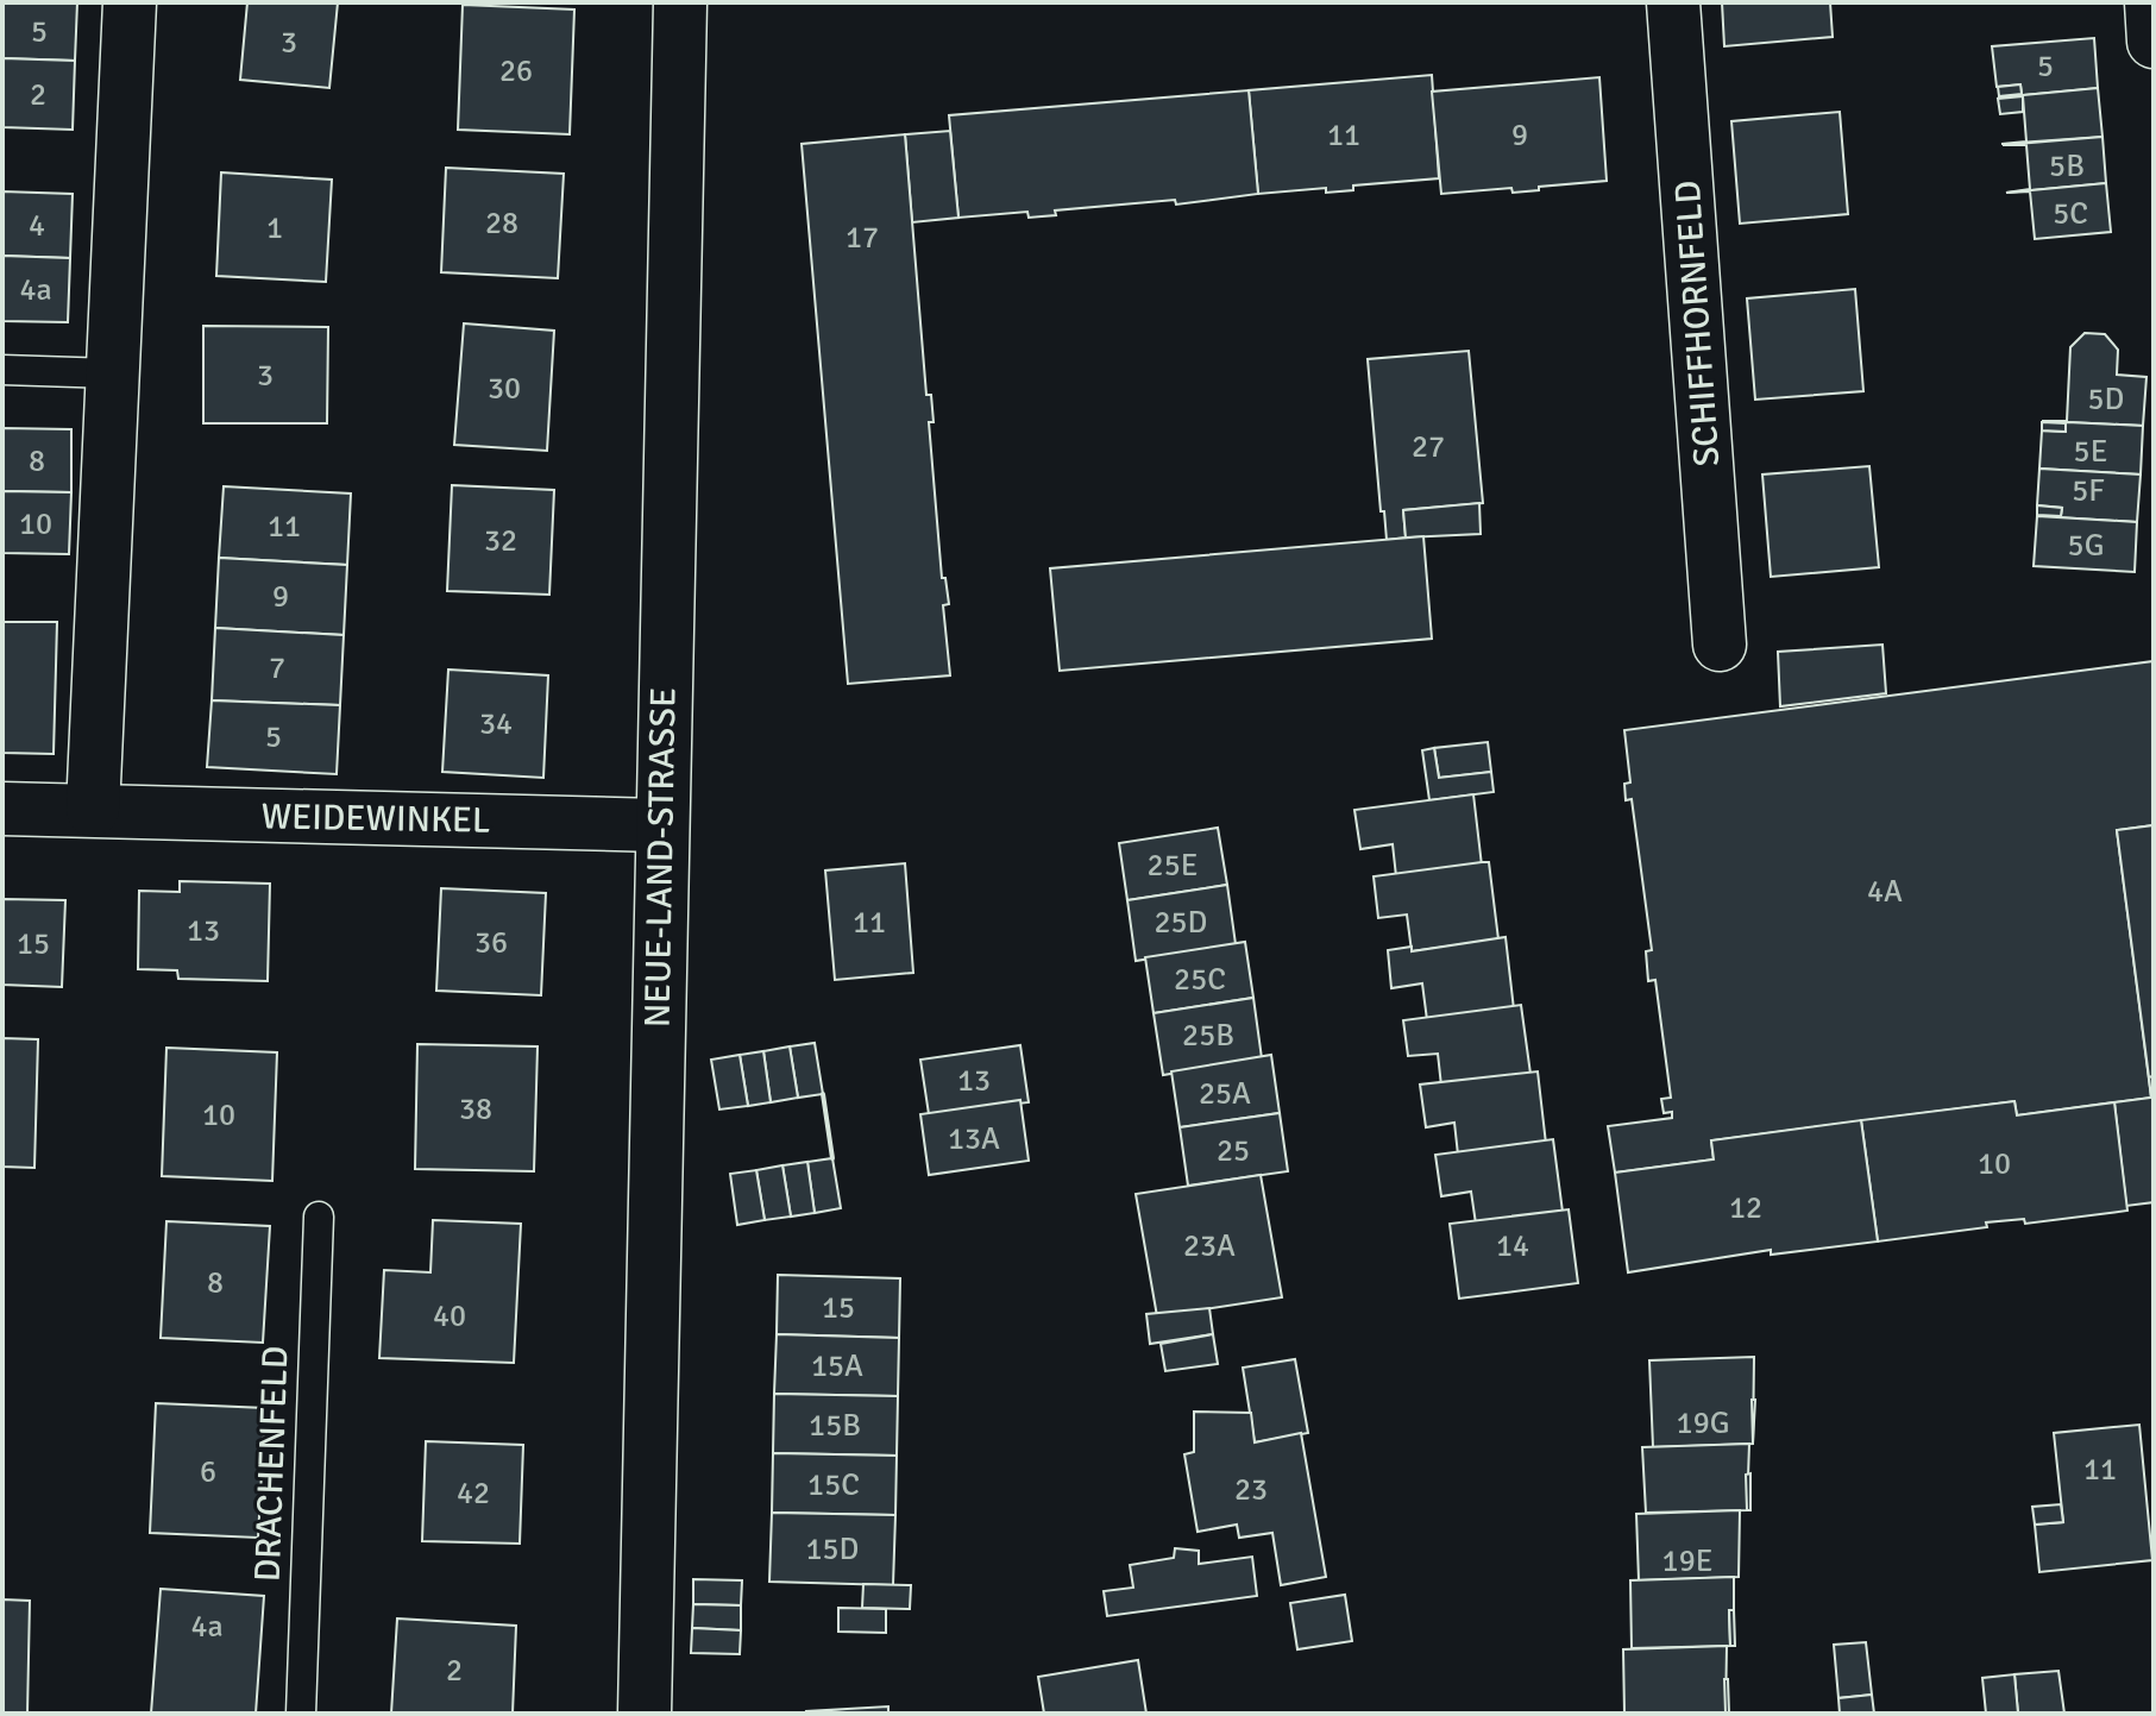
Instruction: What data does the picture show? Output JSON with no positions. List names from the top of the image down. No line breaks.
{"streets":{"street":["SCHIFFHORNFELD","WEIDEWINKEL","NEUE-LAND-STRASSE"],"lane":["DRACHENFELD"]},"crossings":[["WEIDEWINKEL","NEUE-LAND-STRASSE"]],"house_numbers":["5","3","5","26","2","11","9","5B","5C","28","4","1","17","4a","3","30","5D","27","5E","8","5F","10","11","32","5G","9","7","34","5","25E","4A","11","25D","13","36","15","25C","25B","13","25A","38","10","13A","25","10","12","23A","14","8","15","40","15A","19G","15B","11","6","15C","23","42","15D","19E","4a","2"]}
